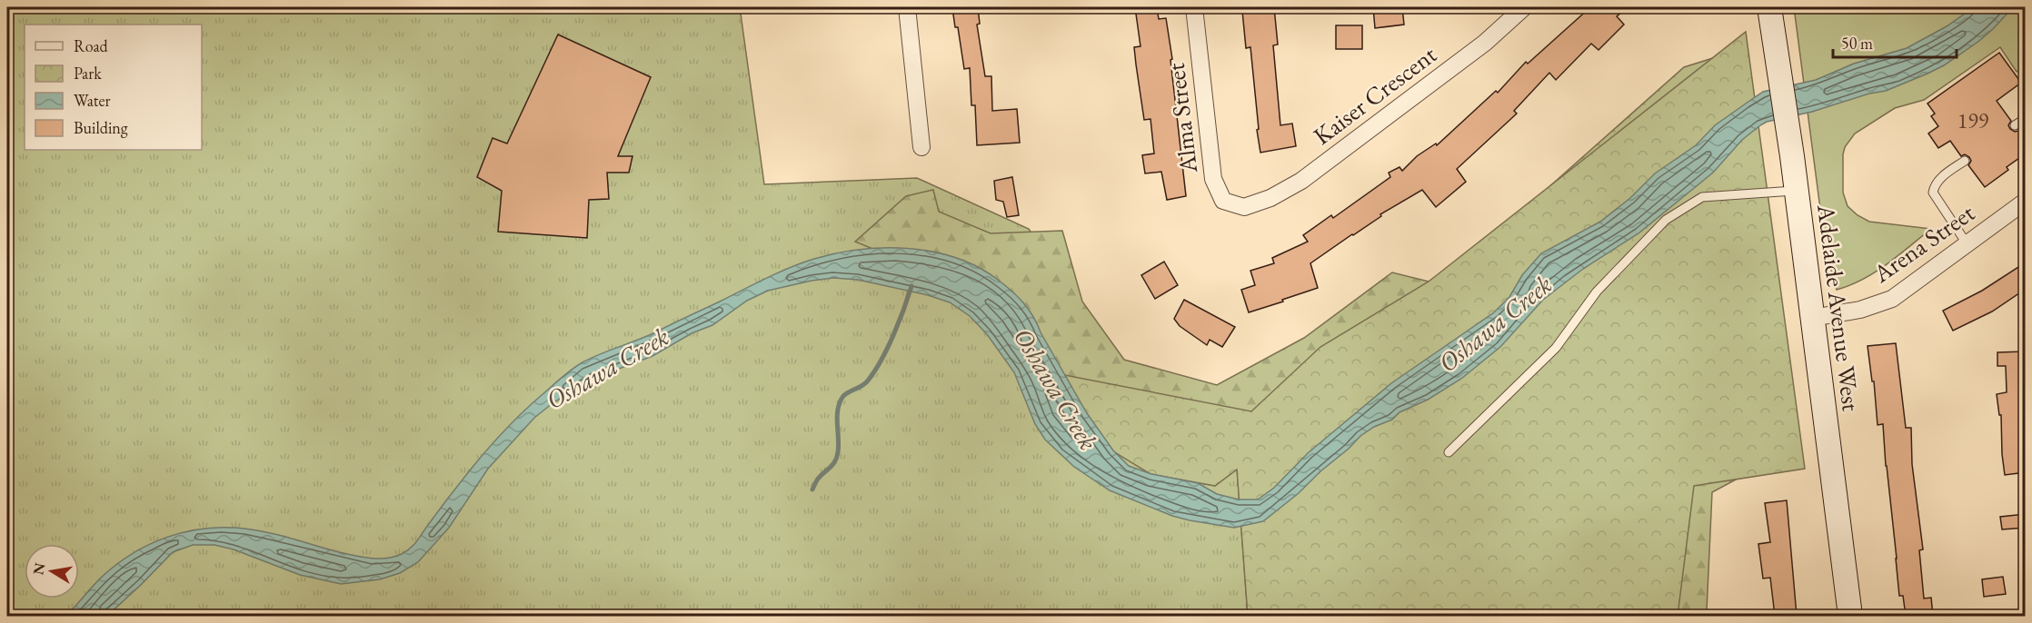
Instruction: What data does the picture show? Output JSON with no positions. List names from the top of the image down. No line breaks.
{"streets":{"main road":["Adelaide Avenue West"],"street":["Kaiser Crescent","Alma Street","Arena Street"]},"crossings":[["Kaiser Crescent","Alma Street"],["Arena Street","Adelaide Avenue West"]],"water":["Oshawa Creek"],"house_numbers":["199"],"legend":["Road","Park","Water","Building"],"scale_bar":"50 m","north":"left"}
